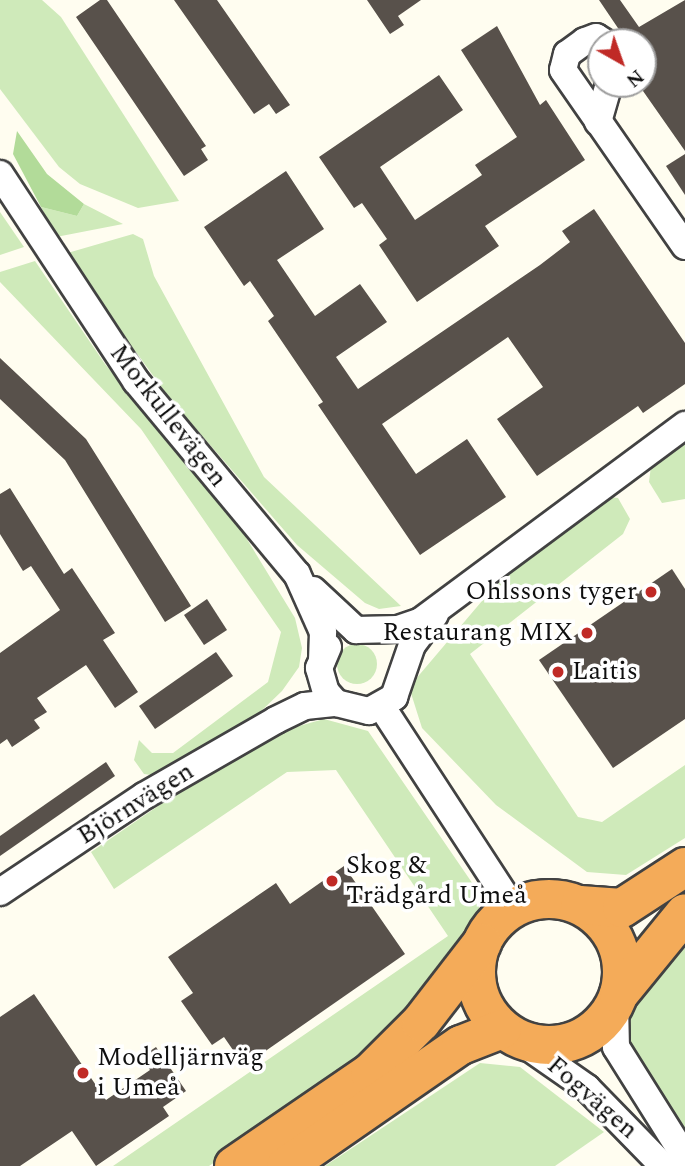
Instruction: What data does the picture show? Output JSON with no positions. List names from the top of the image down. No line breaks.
{"streets":{"street":["Morkullevägen","Björnvägen","Fogvägen"]},"crossings":[["Morkullevägen","Björnvägen"]],"places":["Ohlssons tyger","Restaurang MIX","Laitis","Skog & Trädgård Umeå","Modelljärnväg i Umeå"],"north":"bottom right"}
